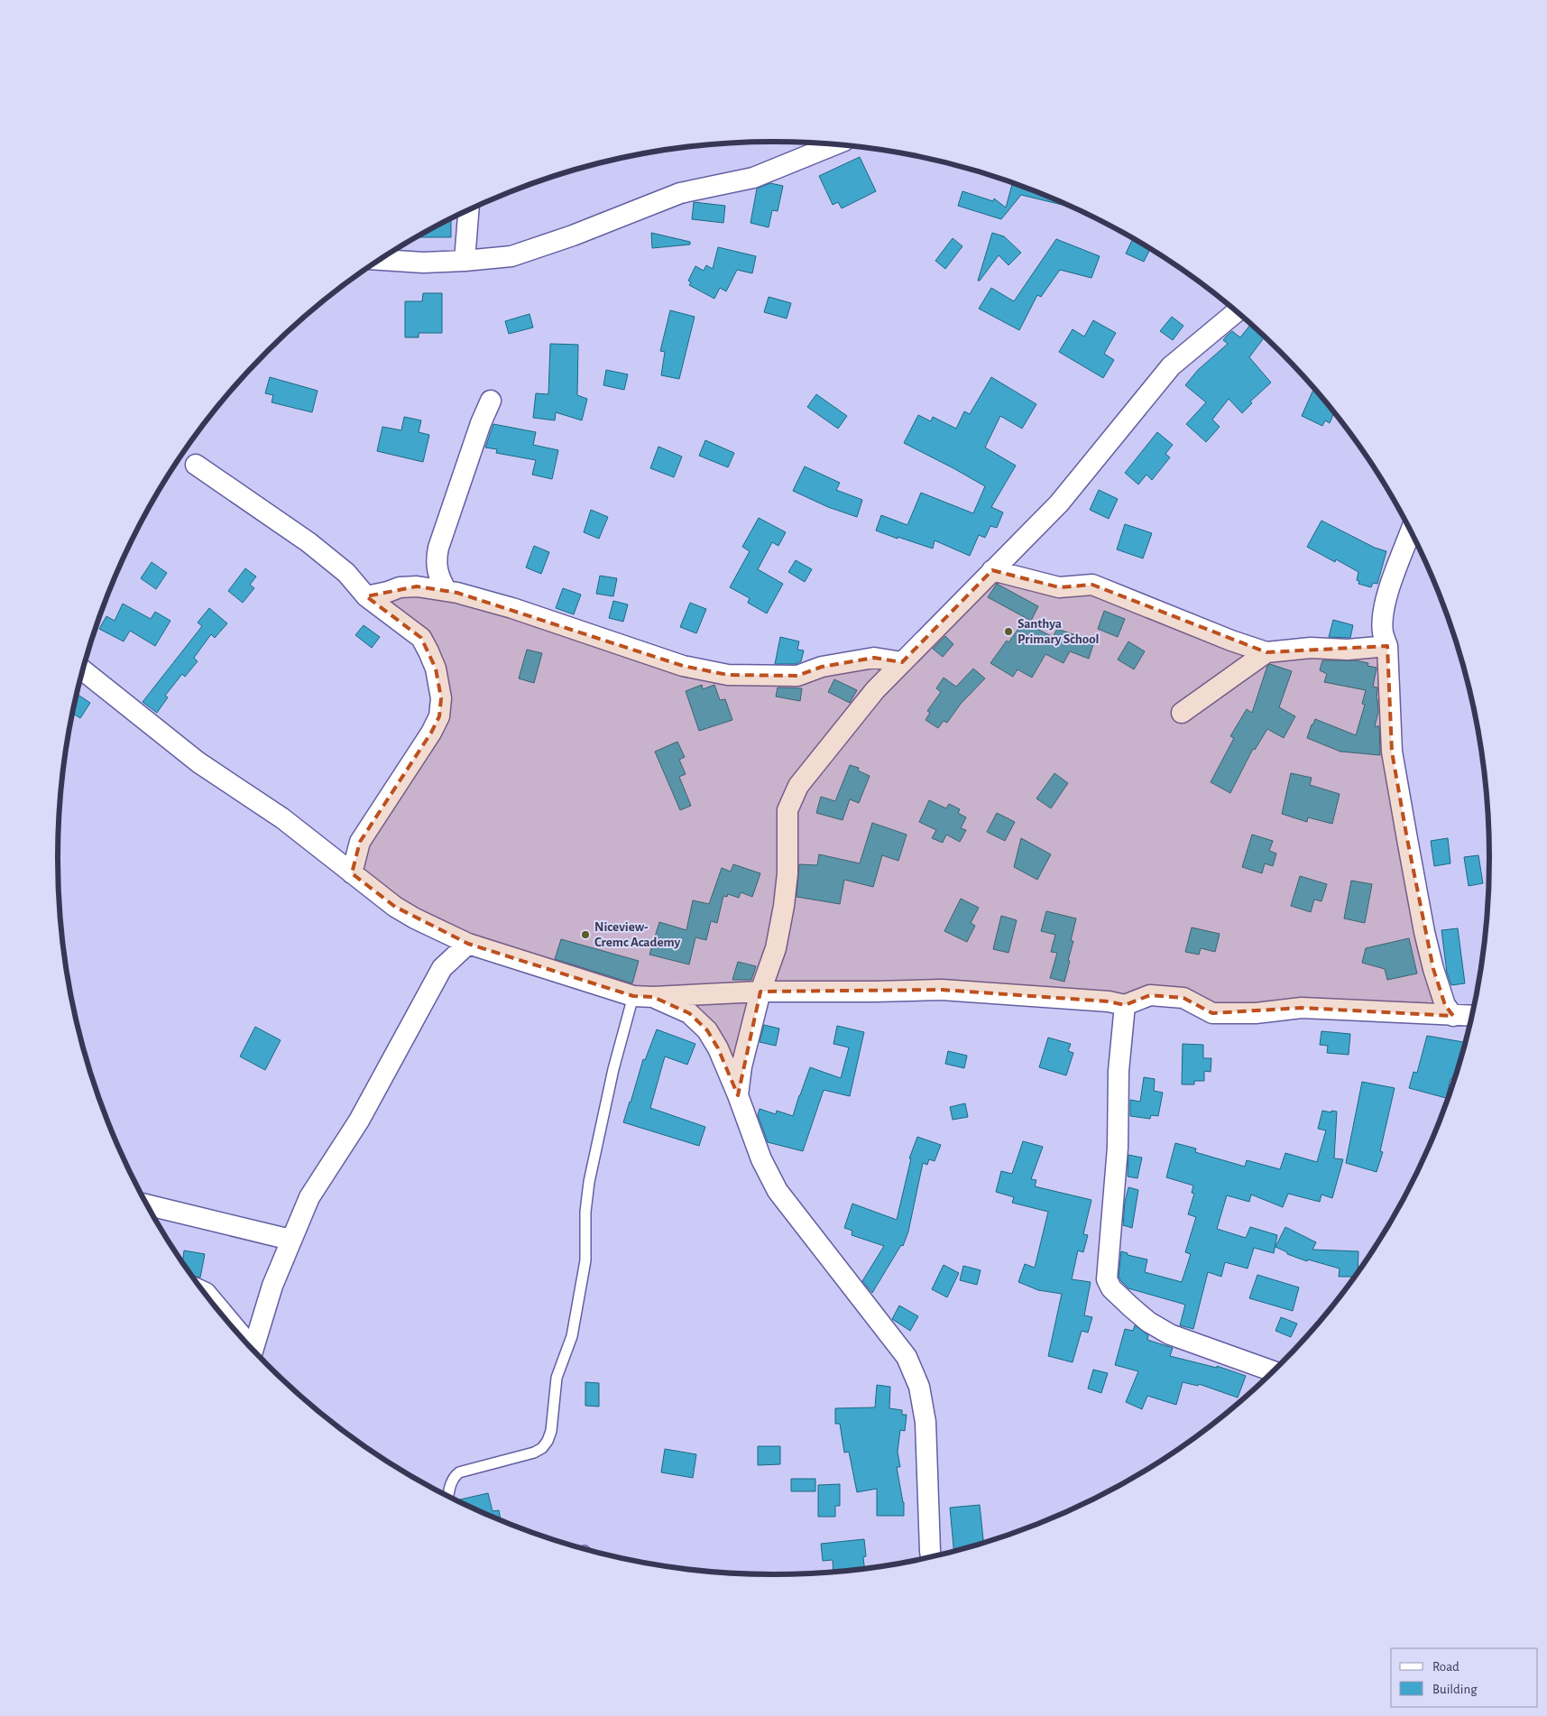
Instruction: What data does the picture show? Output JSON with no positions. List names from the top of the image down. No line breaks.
{"places":["Santhya Primary School","Niceview- Cremc Academy"],"legend":["Road","Building"]}
